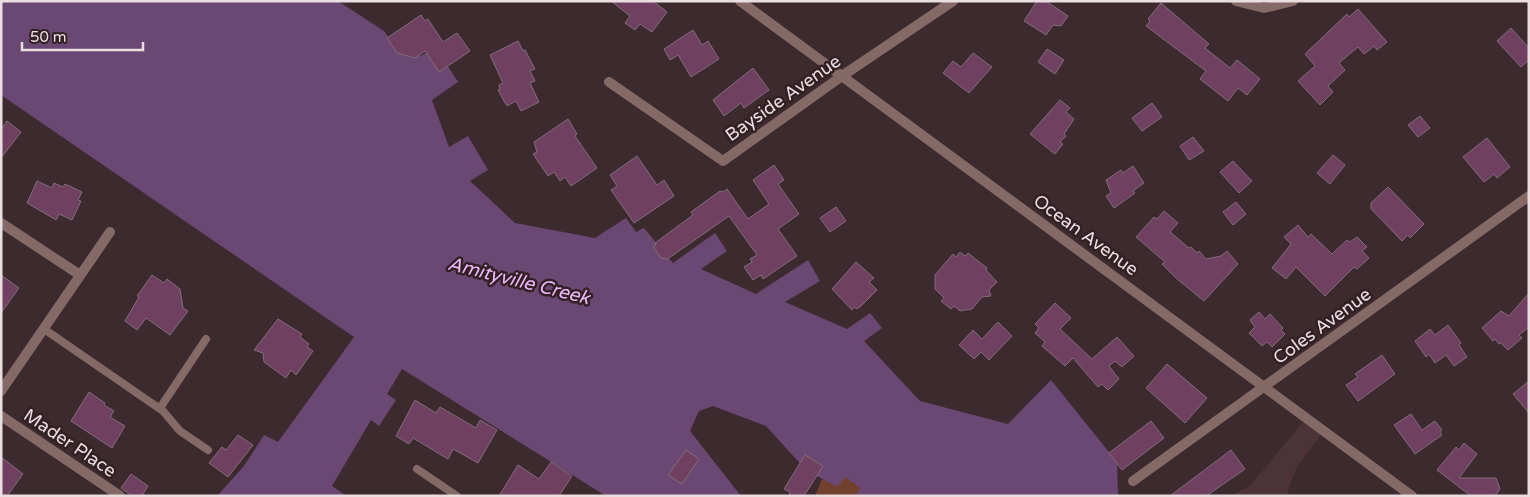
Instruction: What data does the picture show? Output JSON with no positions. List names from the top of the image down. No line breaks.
{"streets":{"street":["Bayside Avenue","Ocean Avenue","Coles Avenue","Mader Place"]},"crossings":[["Bayside Avenue","Ocean Avenue"],["Ocean Avenue","Coles Avenue"]],"water":["Amityville Creek"],"scale_bar":"50 m"}
